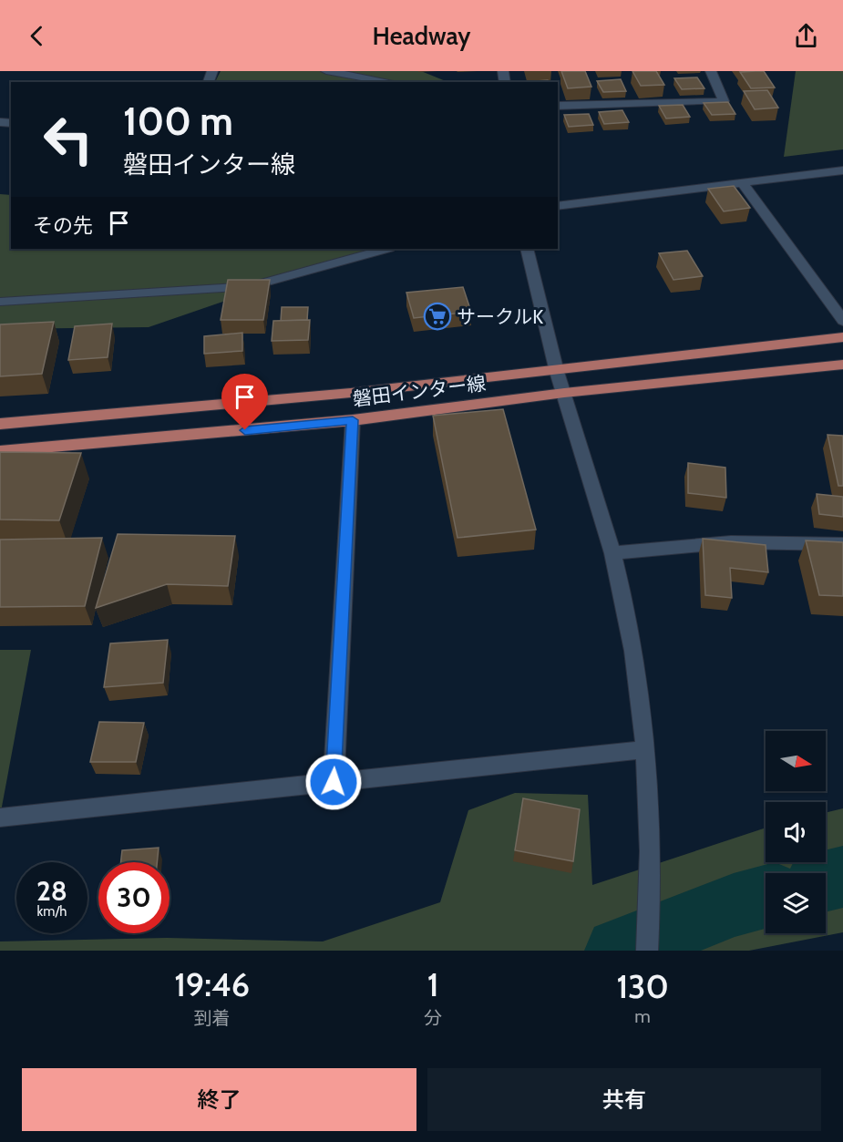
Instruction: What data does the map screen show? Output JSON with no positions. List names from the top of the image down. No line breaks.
{"streets":{"main road":["磐田インター線"]},"places":{"supermarket":["サークルK"]},"north":"right","page":{"header":"Headway","turn":["100 m","磐田インター線"],"then":"その先","speed":"28 km/h","limit":"30","eta":["19:46","到着","1","分","130","m"],"buttons":["終了","共有"]}}
